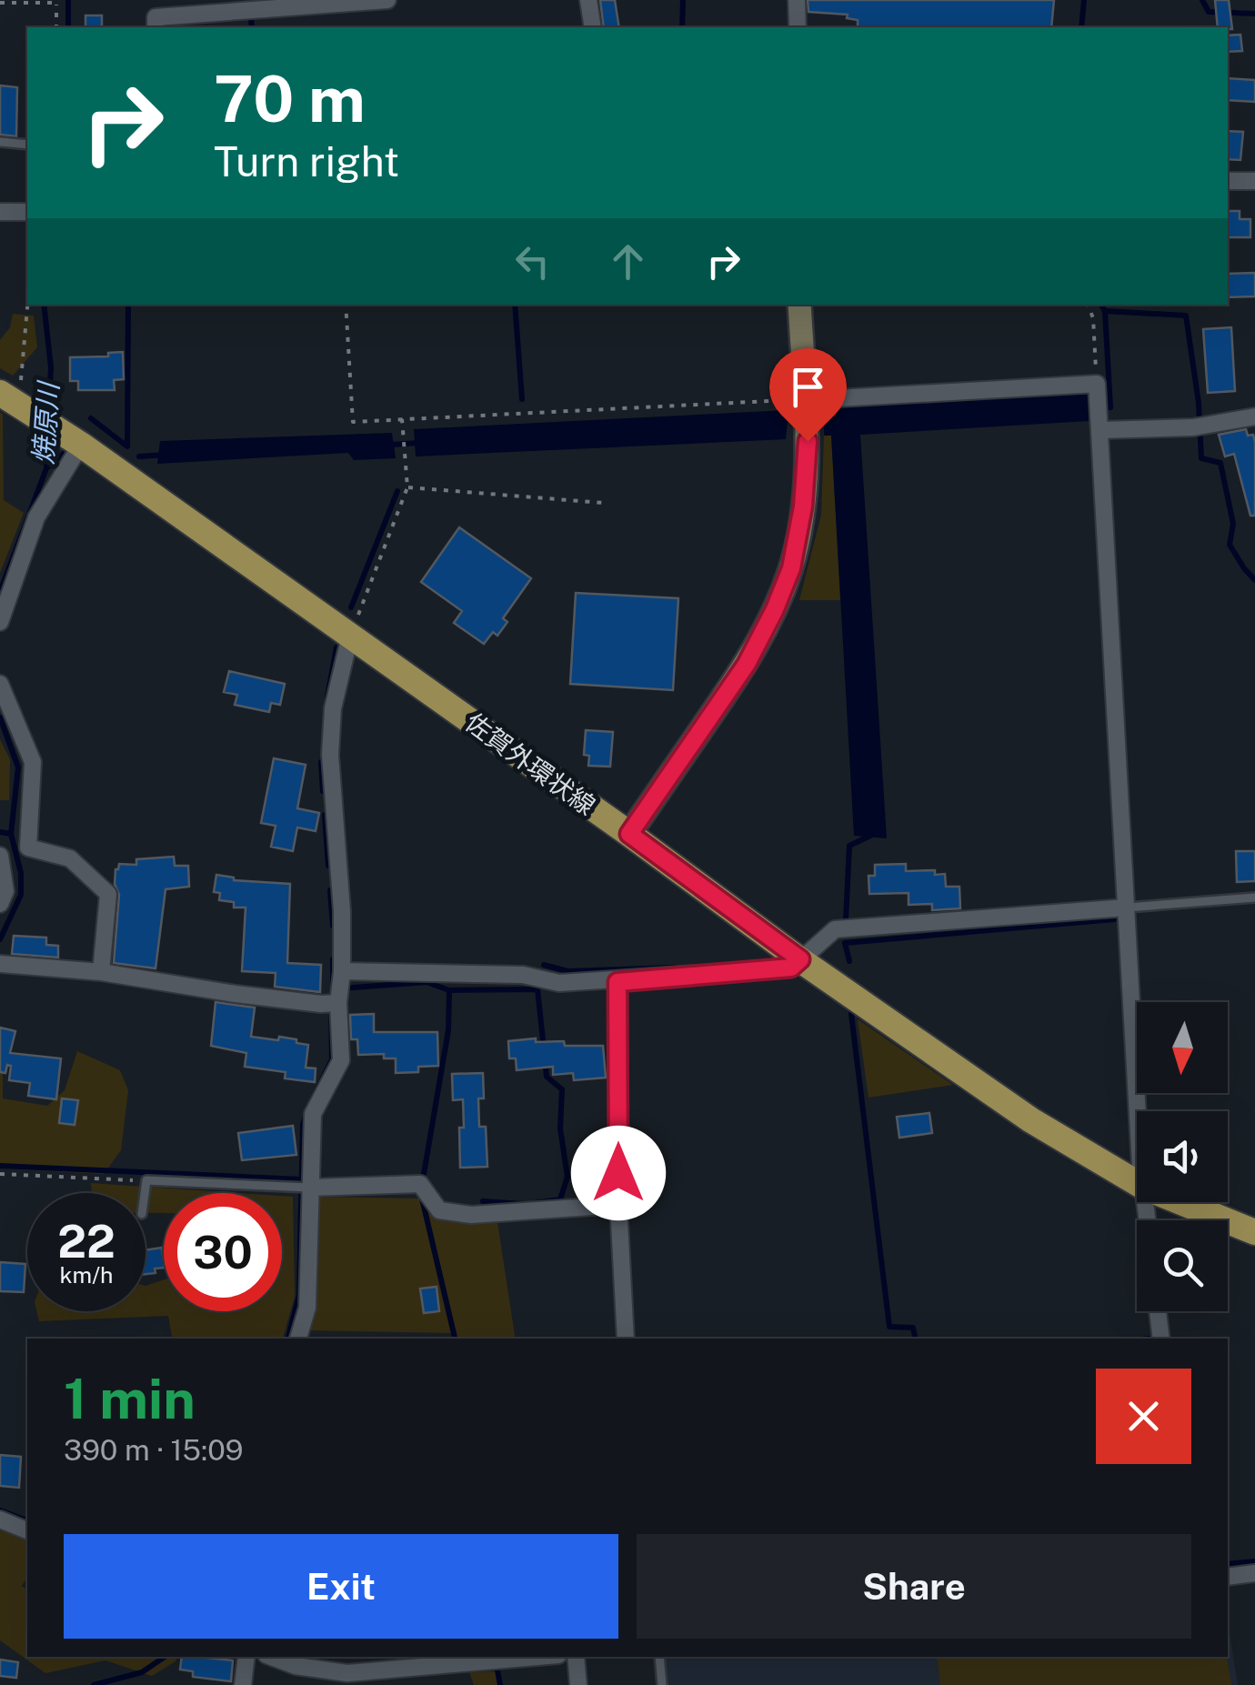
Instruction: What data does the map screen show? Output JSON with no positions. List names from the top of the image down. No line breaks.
{"streets":{"main road":["佐賀外環状線"]},"water":["焼原川"],"north":"bottom","page":{"turn":["70 m","Turn right"],"speed":"22 km/h","limit":"30","heading":["1 min","390 m · 15:09"],"buttons":["Exit","Share"]}}
